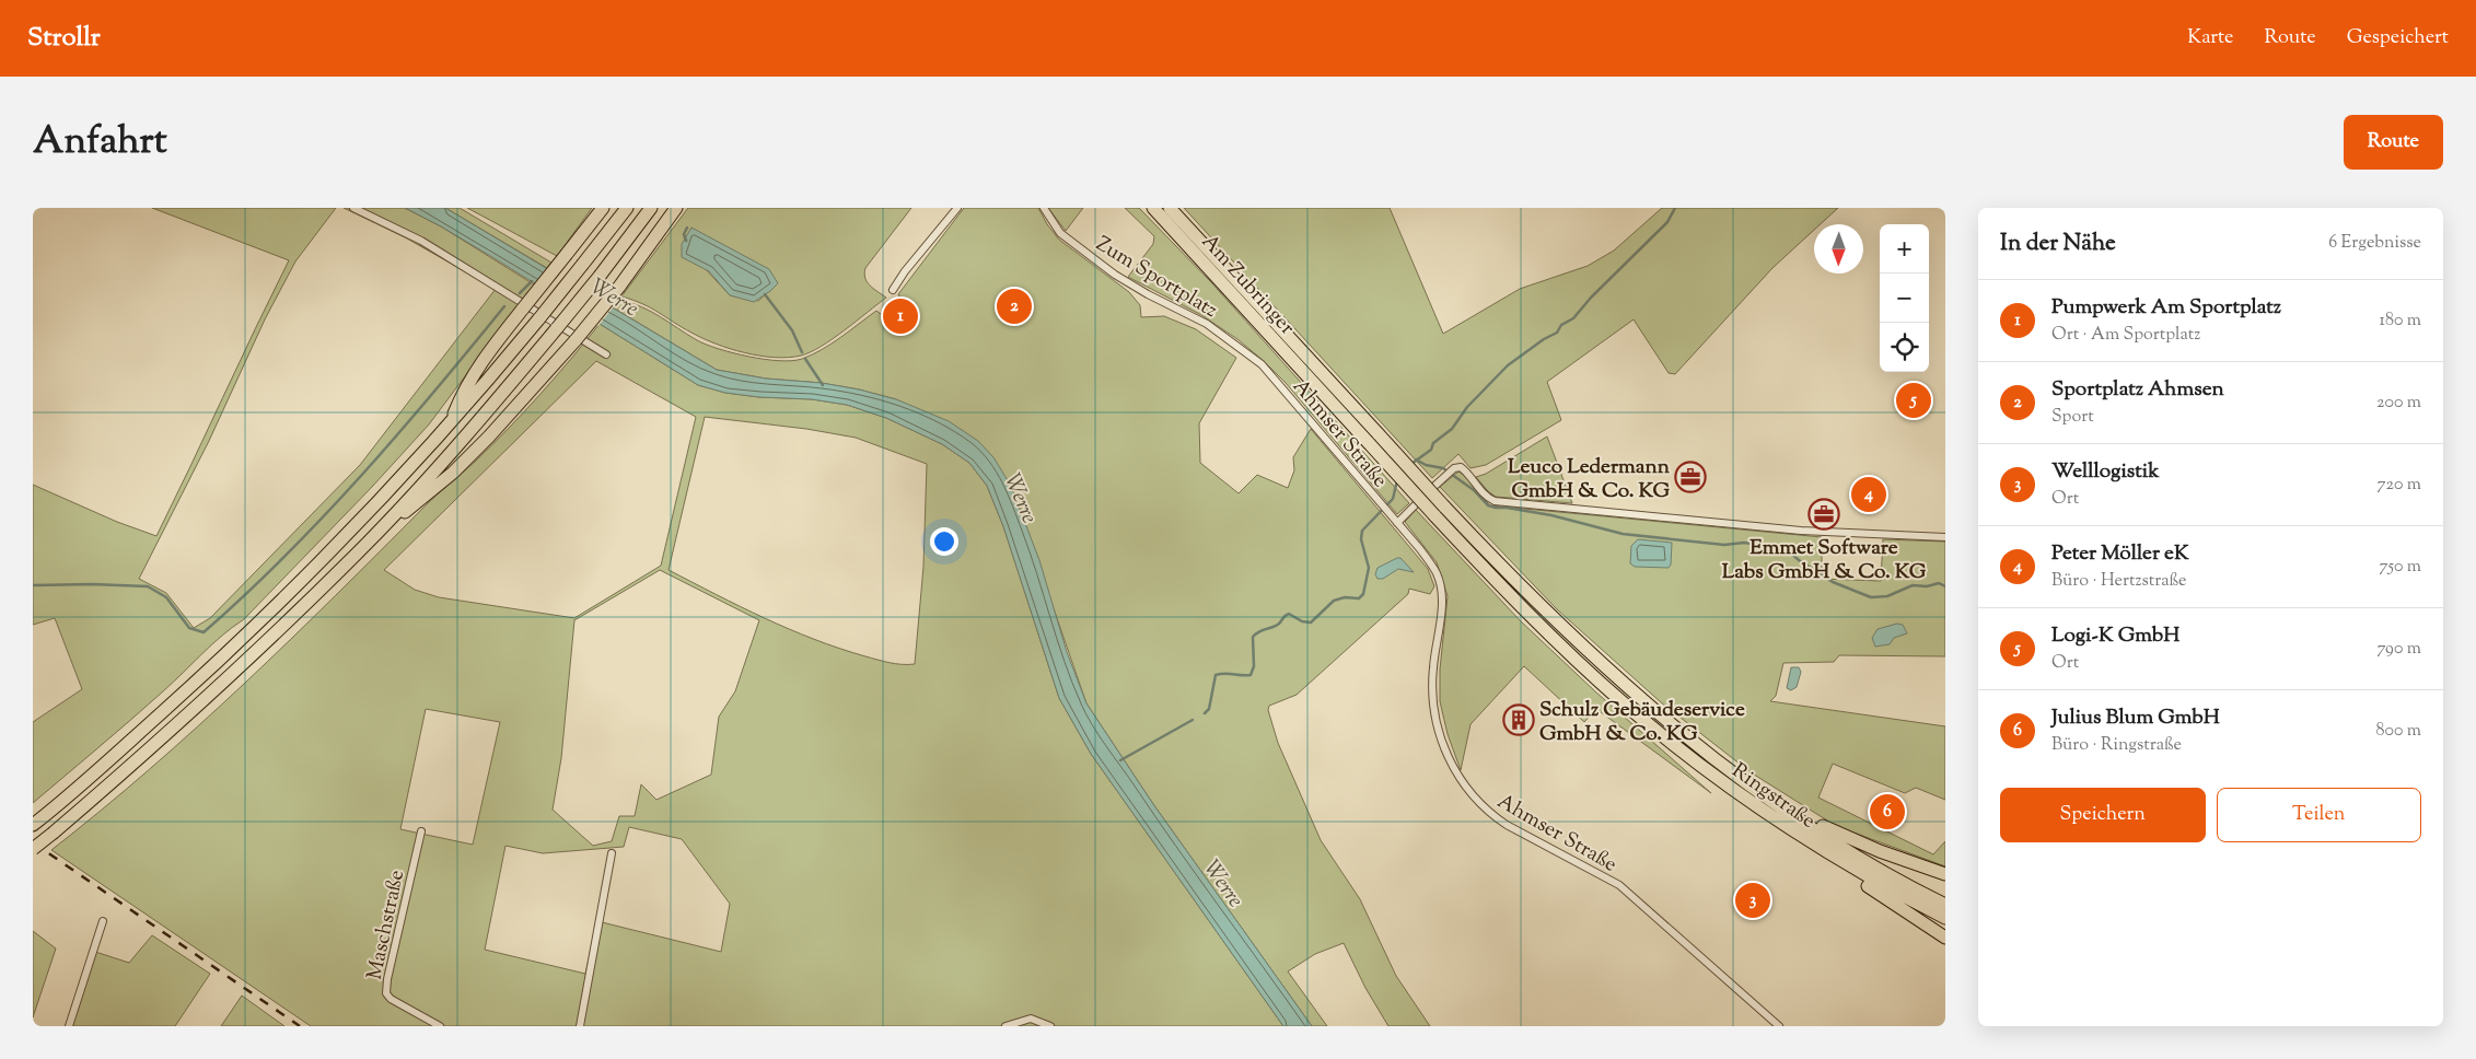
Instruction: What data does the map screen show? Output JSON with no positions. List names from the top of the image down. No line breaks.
{"streets":{"highway":["Am Zubringer","Ringstraße"],"street":["Zum Sportplatz","Ahmser Straße","Maschstraße"]},"crossings":[["Zum Sportplatz","Ahmser Straße"],["Am Zubringer","Ringstraße"]],"water":["Werre"],"places":{"office":["Leuco Ledermann GmbH & Co. KG","Emmet Software Labs GmbH & Co. KG"],"building":["Schulz Gebäudeservice GmbH & Co. KG"]},"north":"bottom","page":{"header":"Strollr","nav":["Karte","Route","Gespeichert"],"title":"Anfahrt","buttons":["Route",["Speichern","Teilen"]],"heading":["In der Nähe","6 Ergebnisse"],"map_buttons":["+","−"],"list":[{"mark":"1","name":"Pumpwerk Am Sportplatz","note":"Ort · Am Sportplatz","value":"180 m"},{"mark":"2","name":"Sportplatz Ahmsen","note":"Sport","value":"200 m"},{"mark":"3","name":"Welllogistik","note":"Ort","value":"720 m"},{"mark":"4","name":"Peter Möller eK","note":"Büro · Hertzstraße","value":"750 m"},{"mark":"5","name":"Logi-K GmbH","note":"Ort","value":"790 m"},{"mark":"6","name":"Julius Blum GmbH","note":"Büro · Ringstraße","value":"800 m"}],"pins":["2","1","5","4","6","3"]}}
